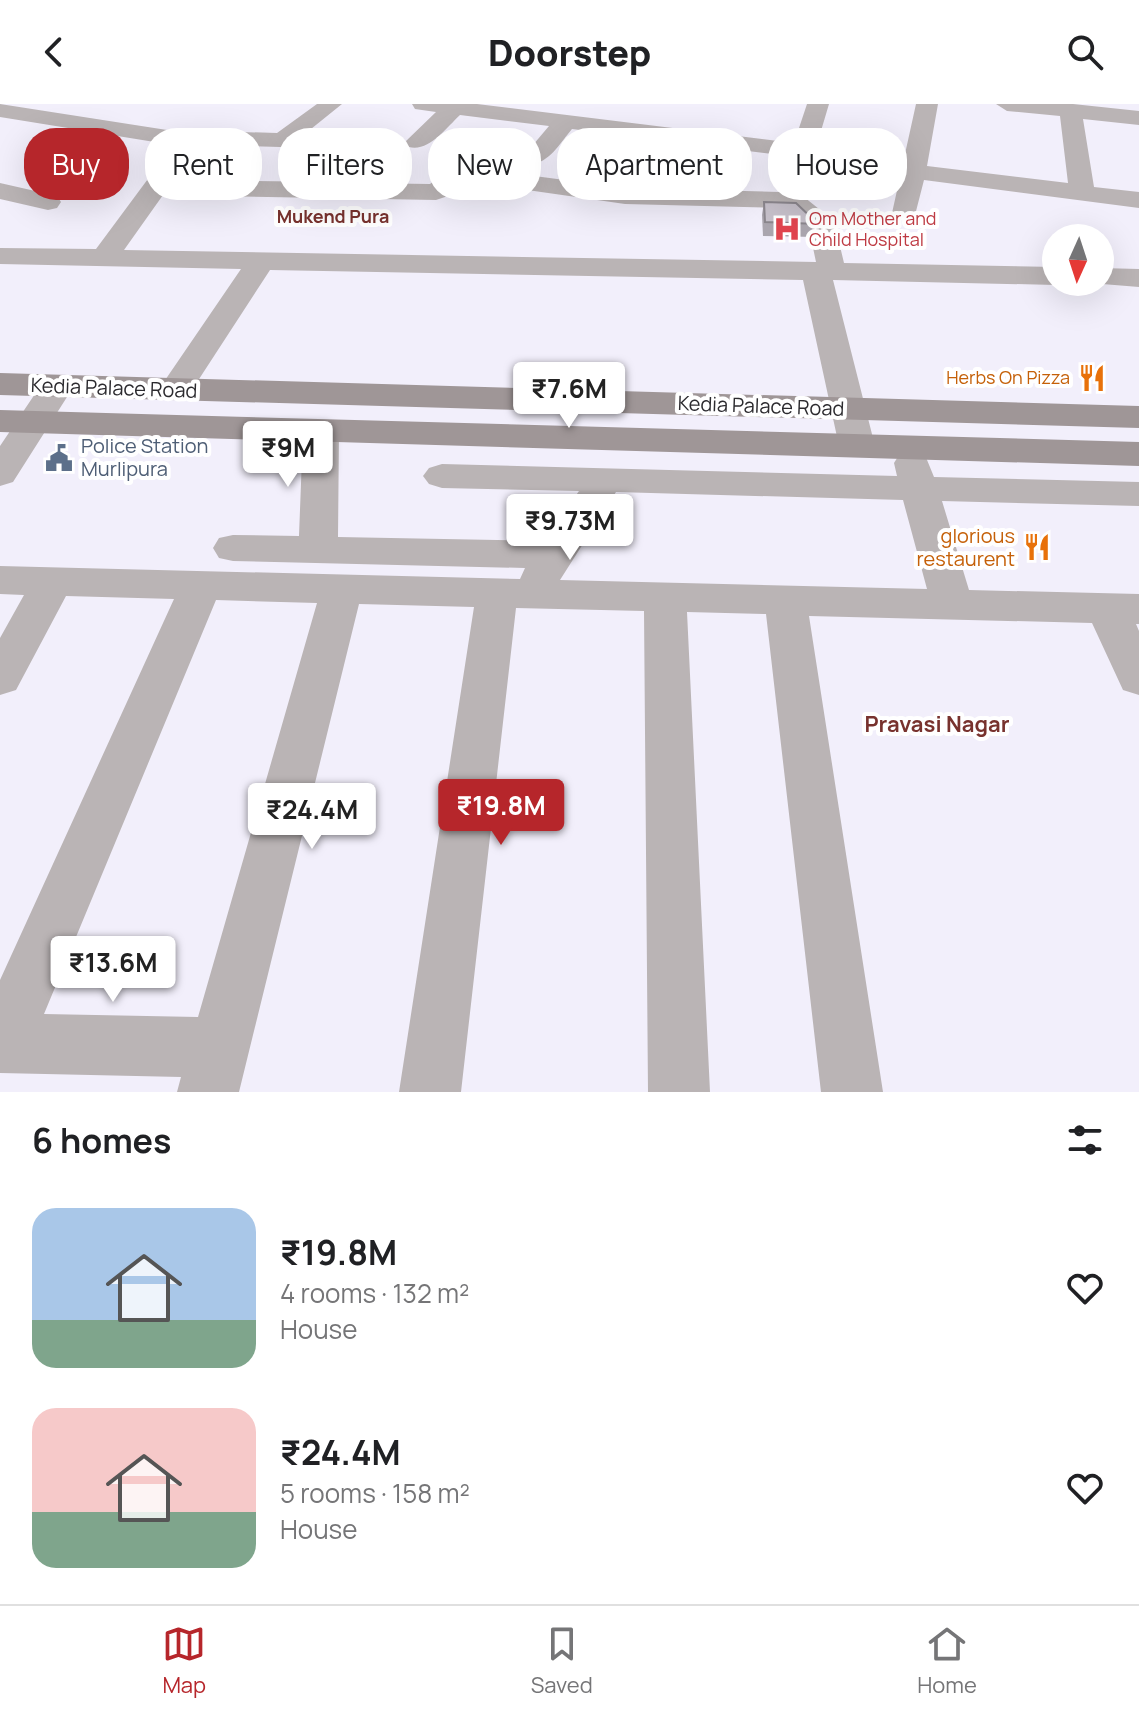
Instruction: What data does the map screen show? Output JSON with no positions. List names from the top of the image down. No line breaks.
{"streets":{"street":["Kedia Palace Road"]},"districts":["Mukend Pura","Pravasi Nagar"],"places":{"hospital":["Om Mother and Child Hospital"],"restaurant":["Herbs On Pizza","glorious restaurent"],"public building":["Police Station Murlipura"]},"north":"bottom","page":{"header":"Doorstep","chip":["Buy","Rent","Filters","New","Apartment","House"],"price":["₹7.6M","₹9M","₹9.73M","₹19.8M","₹24.4M","₹13.6M"],"heading":"6 homes","list":[{"name":"₹19.8M","note":"4 rooms · 132 m² · House"},{"name":"₹24.4M","note":"5 rooms · 158 m² · House"}],"tabs":["Map","Saved","Home"]}}
